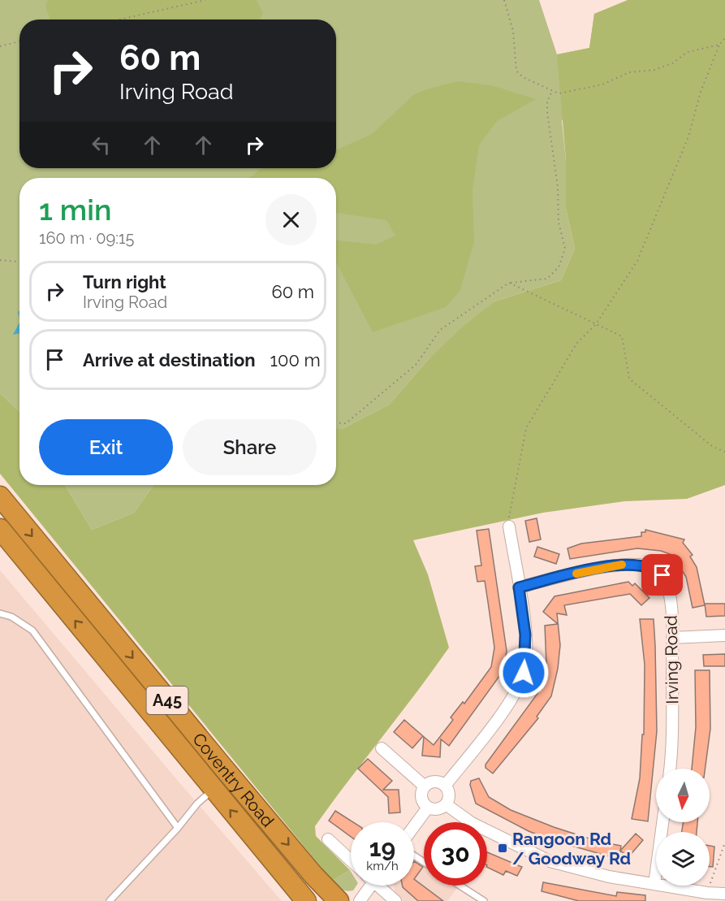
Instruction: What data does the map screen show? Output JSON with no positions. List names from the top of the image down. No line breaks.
{"streets":{"highway":["A45","Coventry Road"],"street":["Irving Road"]},"places":{"transit":["Rangoon Rd / Goodway Rd"]},"north":"bottom","page":{"turn":["60 m","Irving Road"],"heading":["1 min","160 m · 09:15"],"list":[{"name":"Turn right","note":"Irving Road","value":"60 m"},{"name":"Arrive at destination","value":"100 m"}],"buttons":["Exit","Share"],"speed":"19 km/h","limit":"30"}}
